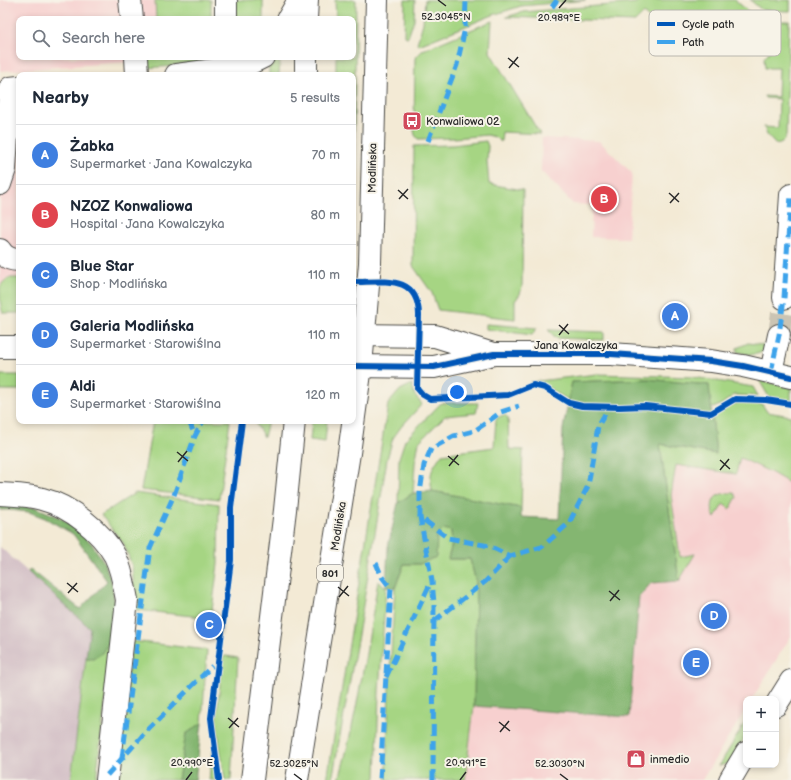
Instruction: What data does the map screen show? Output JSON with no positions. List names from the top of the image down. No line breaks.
{"streets":{"main road":["Modlińska","Jana Kowalczyka","801"]},"crossings":[["Modlińska","Jana Kowalczyka"]],"places":{"bus stop":["Konwaliowa 02"],"shop":["inmedio"]},"legend":["Cycle path","Path"],"page":{"search":"Search here","heading":["Nearby","5 results"],"list":[{"mark":"A","name":"Żabka","note":"Supermarket · Jana Kowalczyka","value":"70 m"},{"mark":"B","name":"NZOZ Konwaliowa","note":"Hospital · Jana Kowalczyka","value":"80 m"},{"mark":"C","name":"Blue Star","note":"Shop · Modlińska","value":"110 m"},{"mark":"D","name":"Galeria Modlińska","note":"Supermarket · Starowiślna","value":"110 m"},{"mark":"E","name":"Aldi","note":"Supermarket · Starowiślna","value":"120 m"}],"pins":["B","A","D","C","E"],"map_buttons":["+","−"]},"coordinates":["52.3045°N","20.989°E","20.990°E","20.991°E","52.3025°N","52.3030°N"]}
